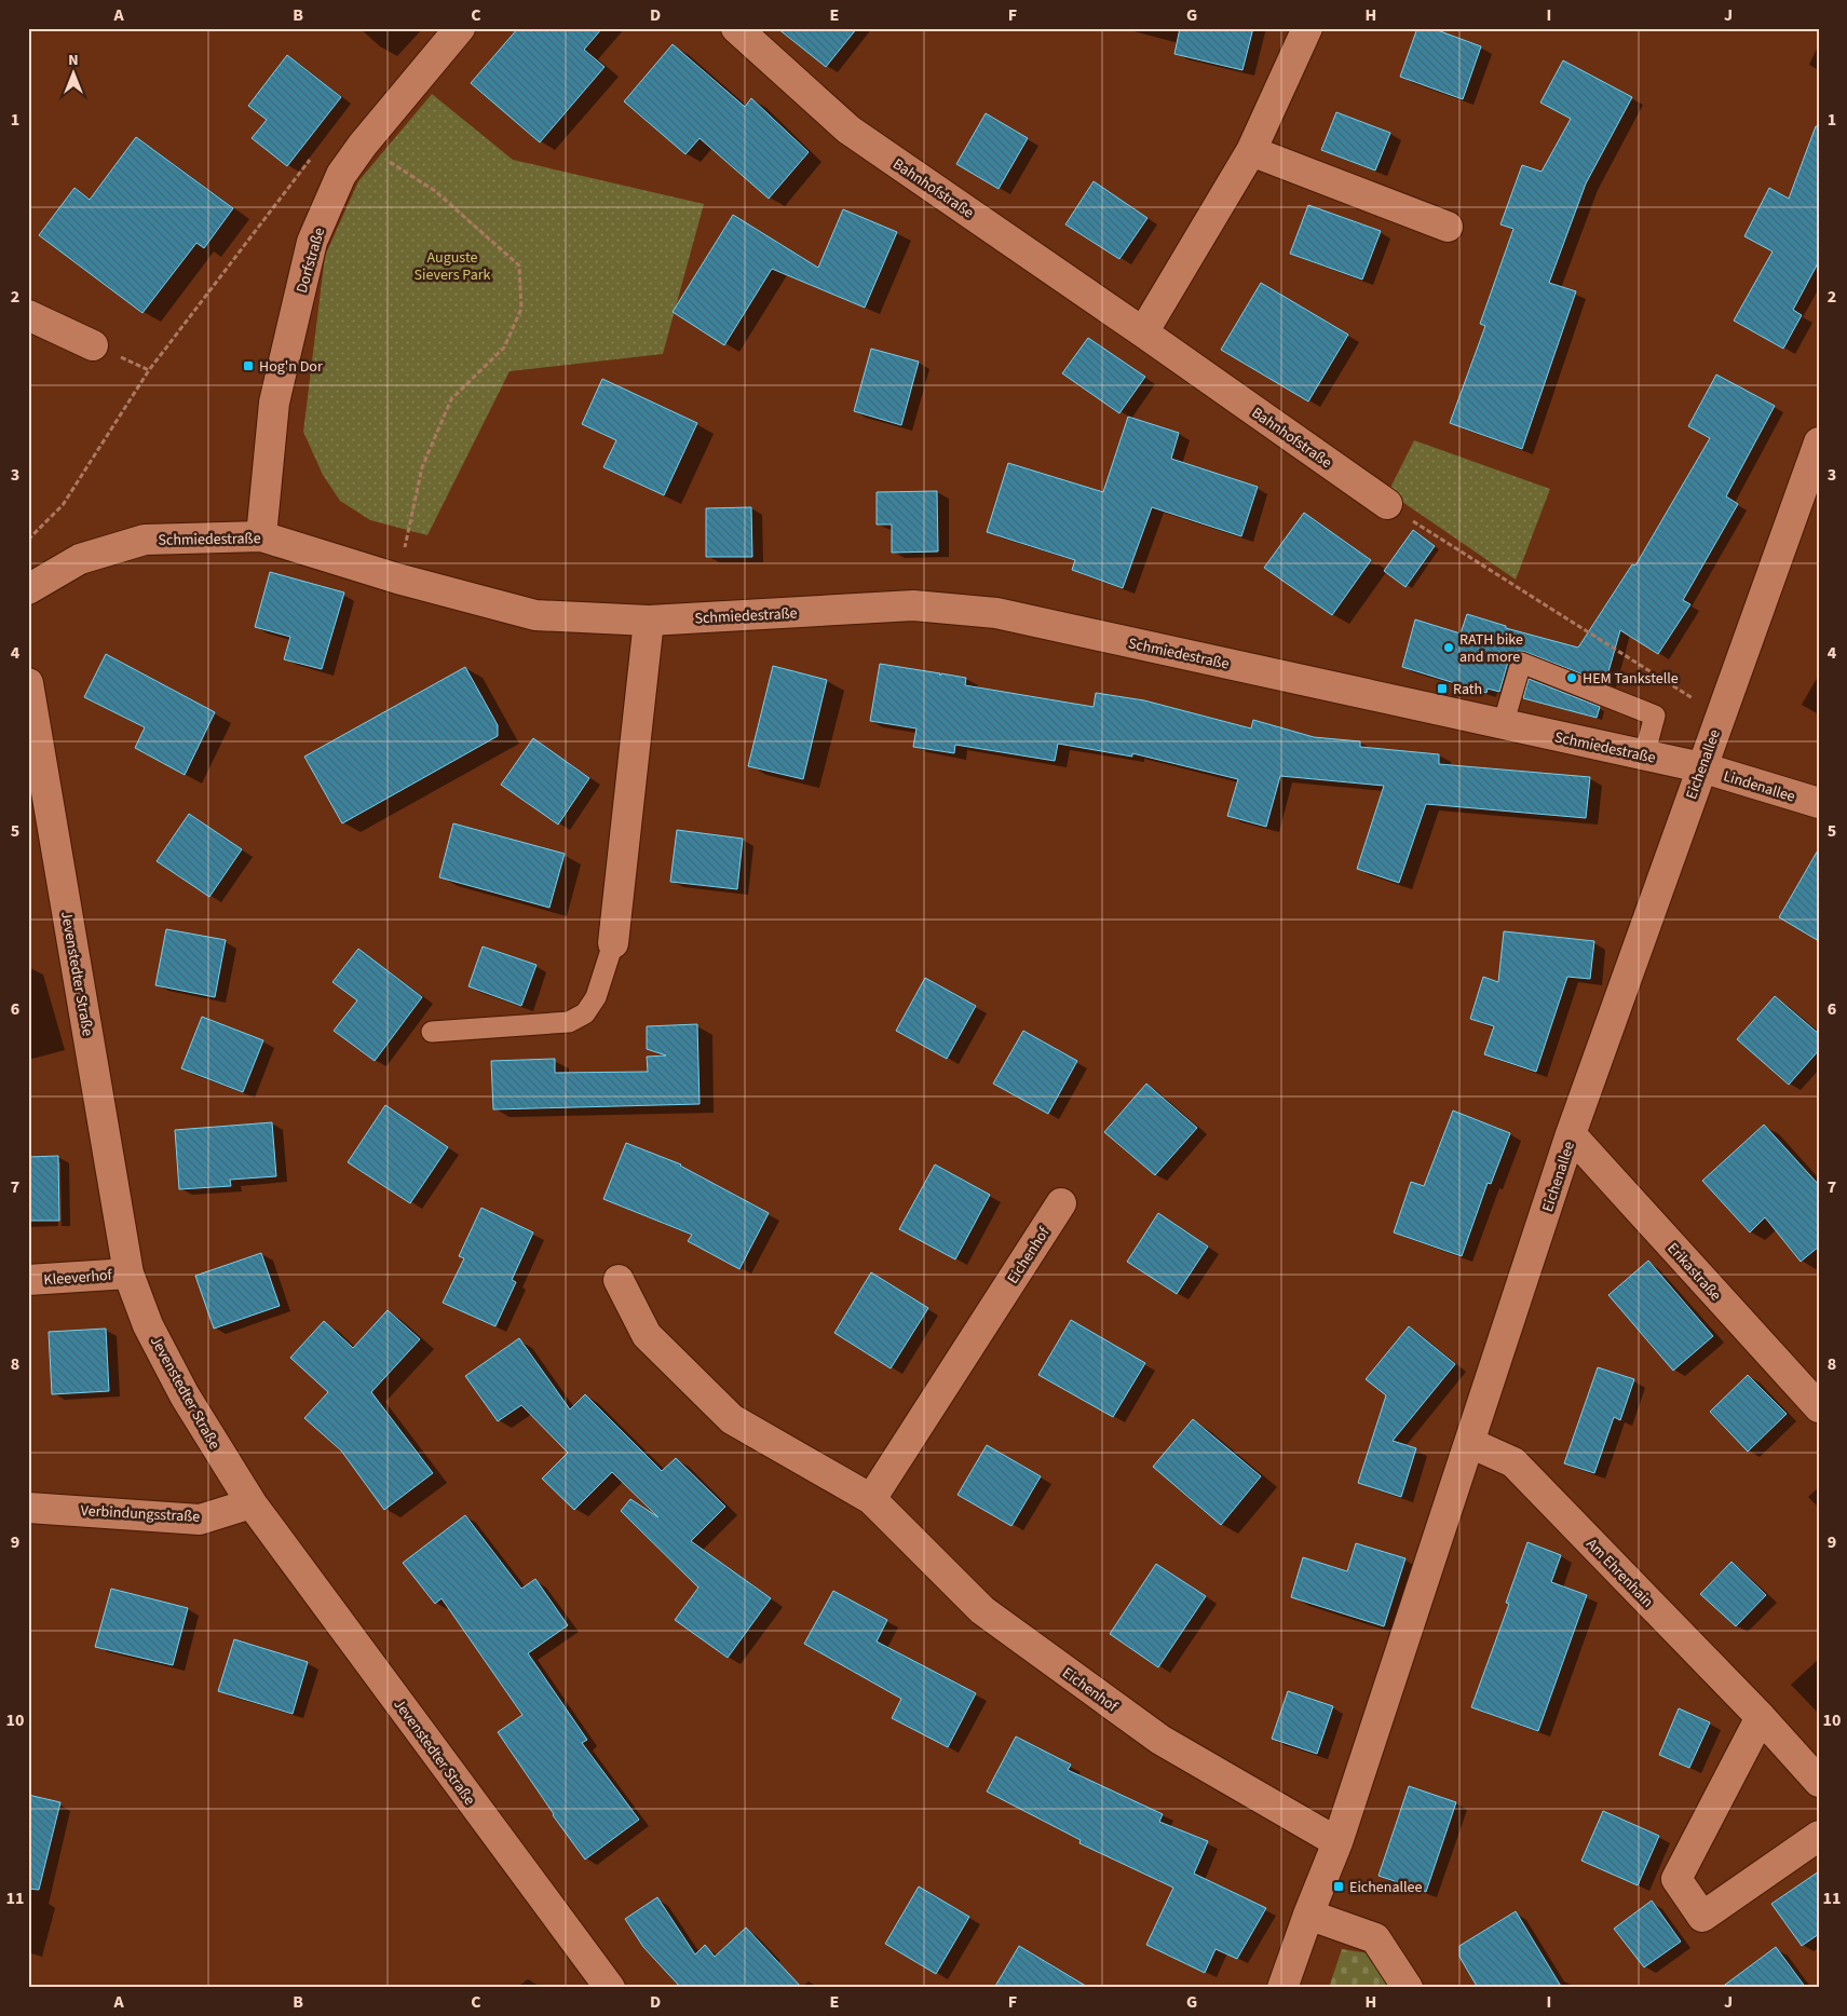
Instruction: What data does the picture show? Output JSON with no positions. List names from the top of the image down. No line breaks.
{"streets":{"street":["Bahnhofstraße","Dorfstraße","Schmiedestraße","Eichenallee","Lindenallee","Jevenstedter Straße","Eichenhof","Erikastraße","Kleeverhof","Verbindungsstraße","Am Ehrenhain"]},"crossings":[["Dorfstraße","Schmiedestraße"],["Schmiedestraße","Eichenallee"],["Schmiedestraße","Lindenallee"],["Eichenallee","Lindenallee"],["Eichenallee","Eichenhof"],["Eichenallee","Erikastraße"],["Eichenallee","Am Ehrenhain"],["Jevenstedter Straße","Kleeverhof"],["Jevenstedter Straße","Verbindungsstraße"]],"parks":["Auguste Sievers Park"],"places":{"transit":["Hog'n Dor","Rath","Eichenallee"],"other":["RATH bike and more","HEM Tankstelle"]},"north":"top","grid":{"columns":["A","B","C","D","E","F","G","H","I","J"],"rows":["1","2","3","4","5","6","7","8","9","10","11"]}}
